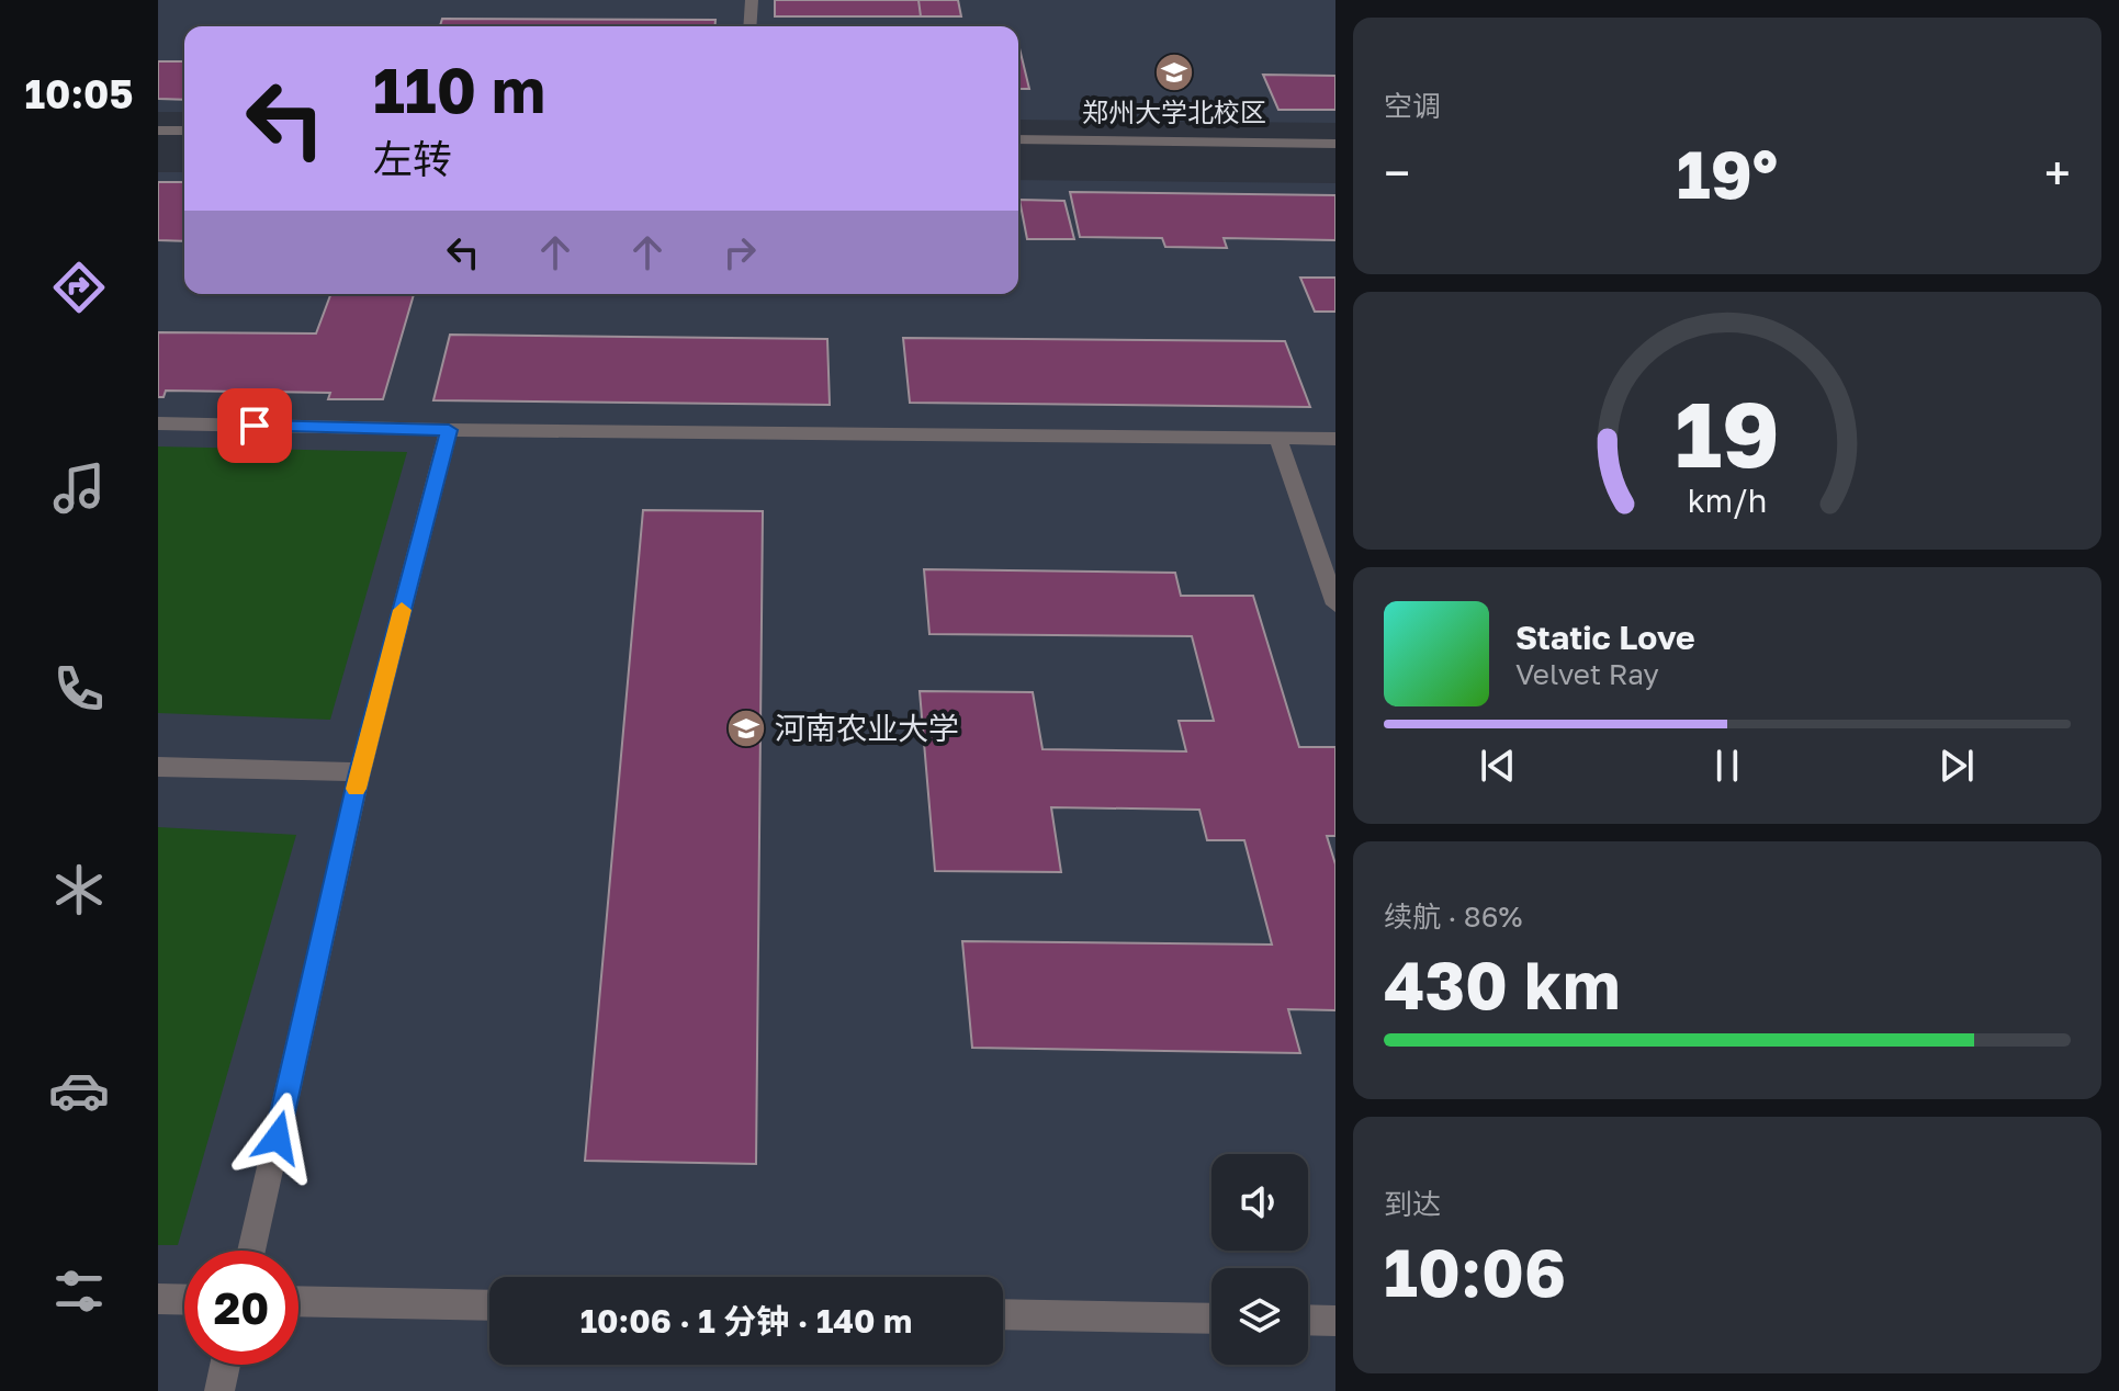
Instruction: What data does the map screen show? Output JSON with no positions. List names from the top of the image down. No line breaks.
{"places":{"school or university":["郑州大学北校区","河南农业大学"]},"page":{"tabs":"10:05","tile":["空调",["续航 · 86%","430 km"],["到达","10:06"]],"turn":["110 m","左转"],"heat":["−","19°","+"],"song":["Static Love","Velvet Ray"],"limit":"20","trip":"10:06 · 1 分钟 · 140 m","gauge":["19","km/h"]}}
